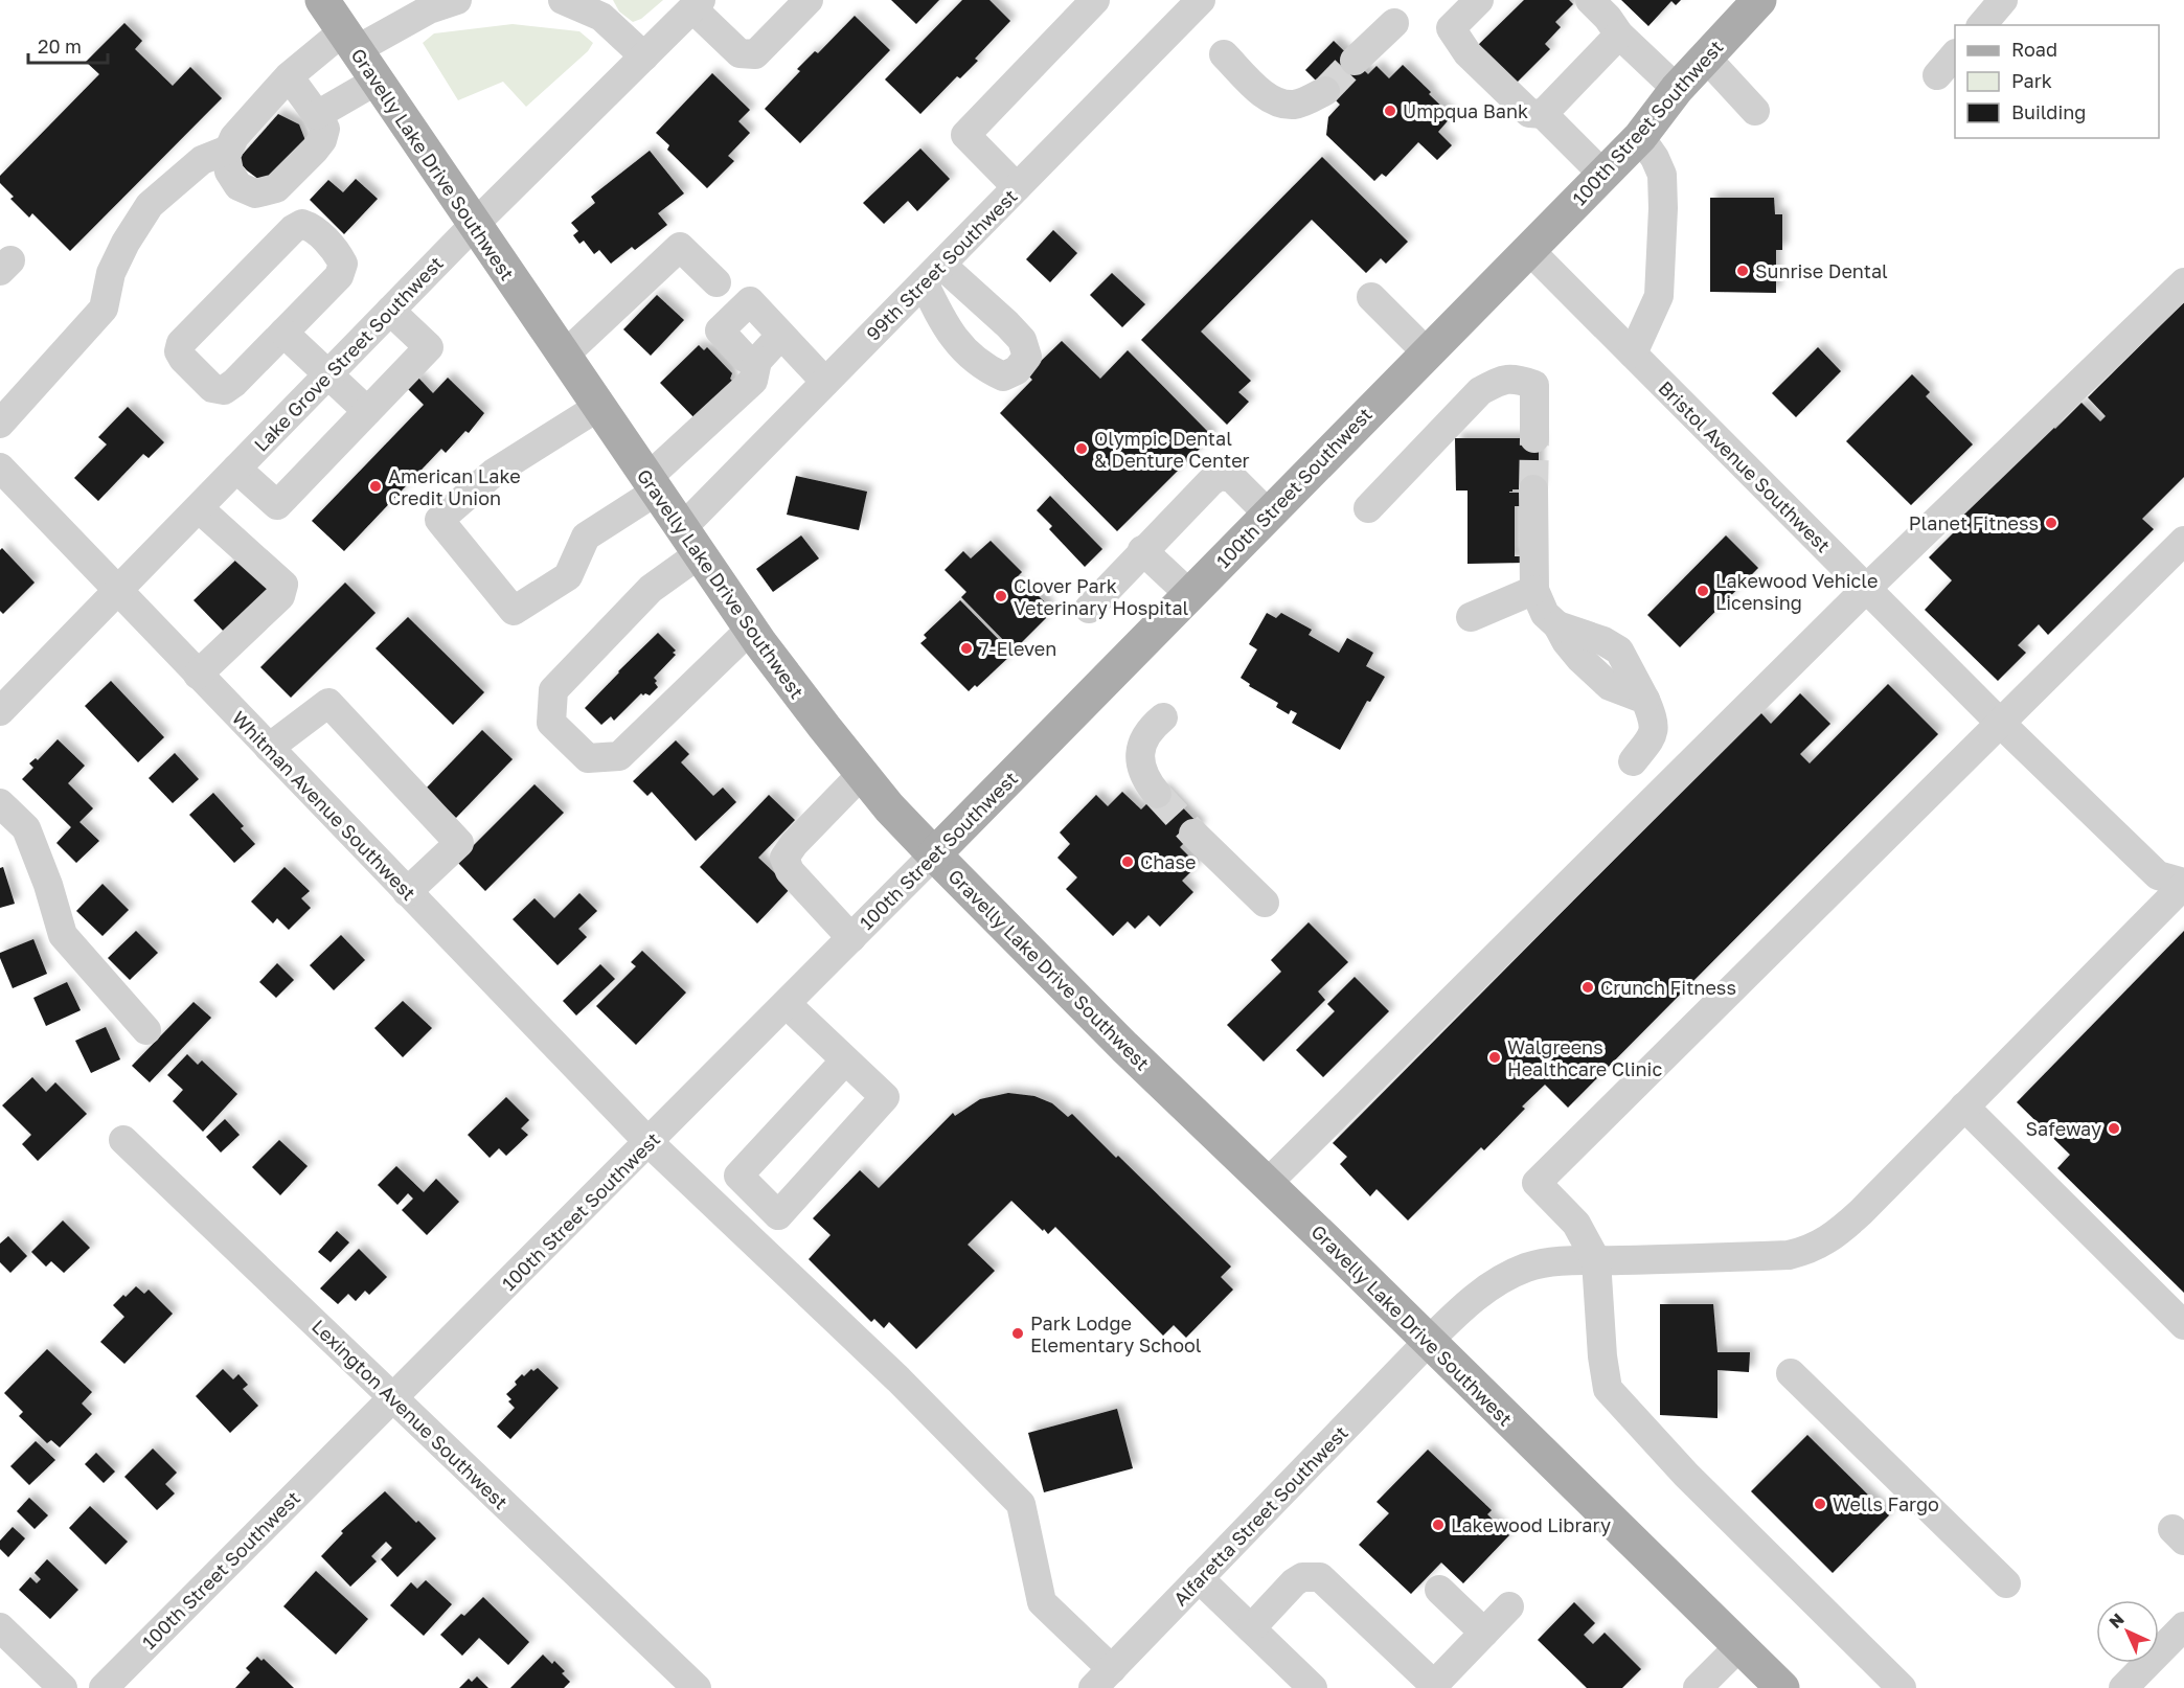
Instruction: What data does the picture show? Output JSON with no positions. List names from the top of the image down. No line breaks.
{"streets":{"main road":["100th Street Southwest","Gravelly Lake Drive Southwest"],"street":["99th Street Southwest","Lake Grove Street Southwest","Bristol Avenue Southwest","Whitman Avenue Southwest","Lexington Avenue Southwest","Alfaretta Street Southwest"]},"crossings":[["100th Street Southwest","Gravelly Lake Drive Southwest"],["100th Street Southwest","Bristol Avenue Southwest"],["100th Street Southwest","Whitman Avenue Southwest"],["100th Street Southwest","Lexington Avenue Southwest"],["Gravelly Lake Drive Southwest","99th Street Southwest"],["Gravelly Lake Drive Southwest","Lake Grove Street Southwest"],["Gravelly Lake Drive Southwest","Alfaretta Street Southwest"],["Lake Grove Street Southwest","Whitman Avenue Southwest"],["Bristol Avenue Southwest","Alfaretta Street Southwest"],["Whitman Avenue Southwest","Alfaretta Street Southwest"]],"places":["Umpqua Bank","Sunrise Dental","Olympic Dental & Denture Center","American Lake Credit Union","Planet Fitness","Lakewood Vehicle Licensing","Clover Park Veterinary Hospital","7-Eleven","Chase","Crunch Fitness","Walgreens Healthcare Clinic","Safeway","Park Lodge Elementary School","Wells Fargo","Lakewood Library"],"legend":["Road","Park","Building"],"scale_bar":"20 m","north":"top left"}
